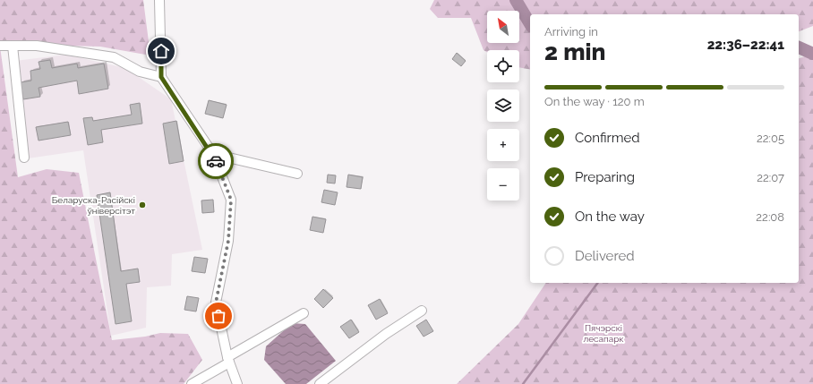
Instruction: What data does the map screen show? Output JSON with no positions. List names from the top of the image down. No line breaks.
{"parks":["Пячэрскі лесапарк"],"places":["Беларуска-Расійскі ўніверсітэт"],"north":"top left","page":{"map_buttons":["+","−"],"heading":["2 min","Arriving in","22:36–22:41"],"bar":"On the way · 120 m","list":[["Confirmed","22:05"],["Preparing","22:07"],["On the way","22:08"],"Delivered"]}}
